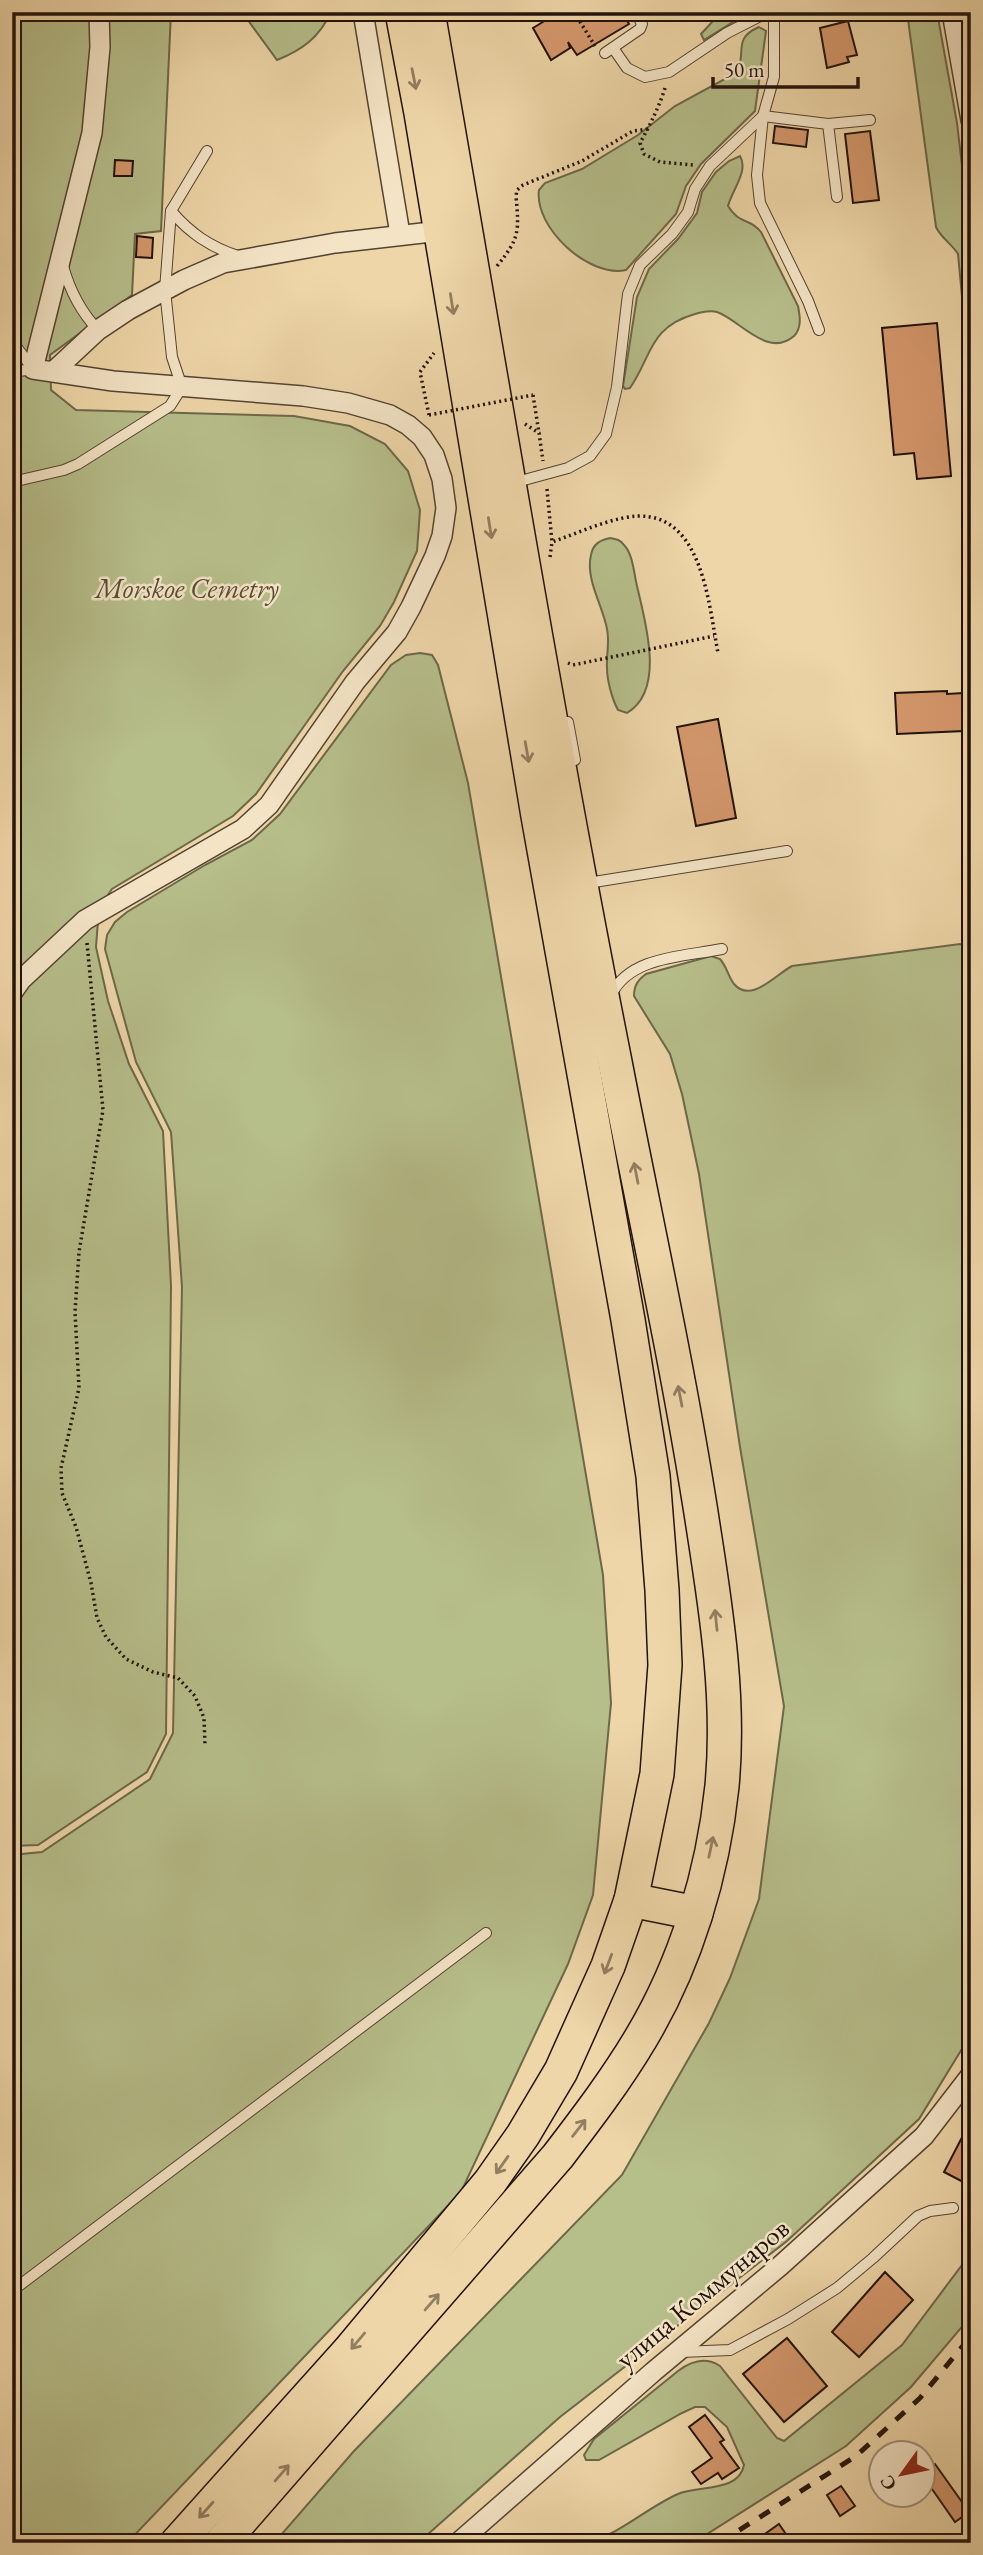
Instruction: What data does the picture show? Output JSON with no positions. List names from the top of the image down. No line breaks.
{"streets":{"street":["улица Коммунаров"]},"parks":["Morskoe Cemetry"],"scale_bar":"50 m","north":"bottom left"}
